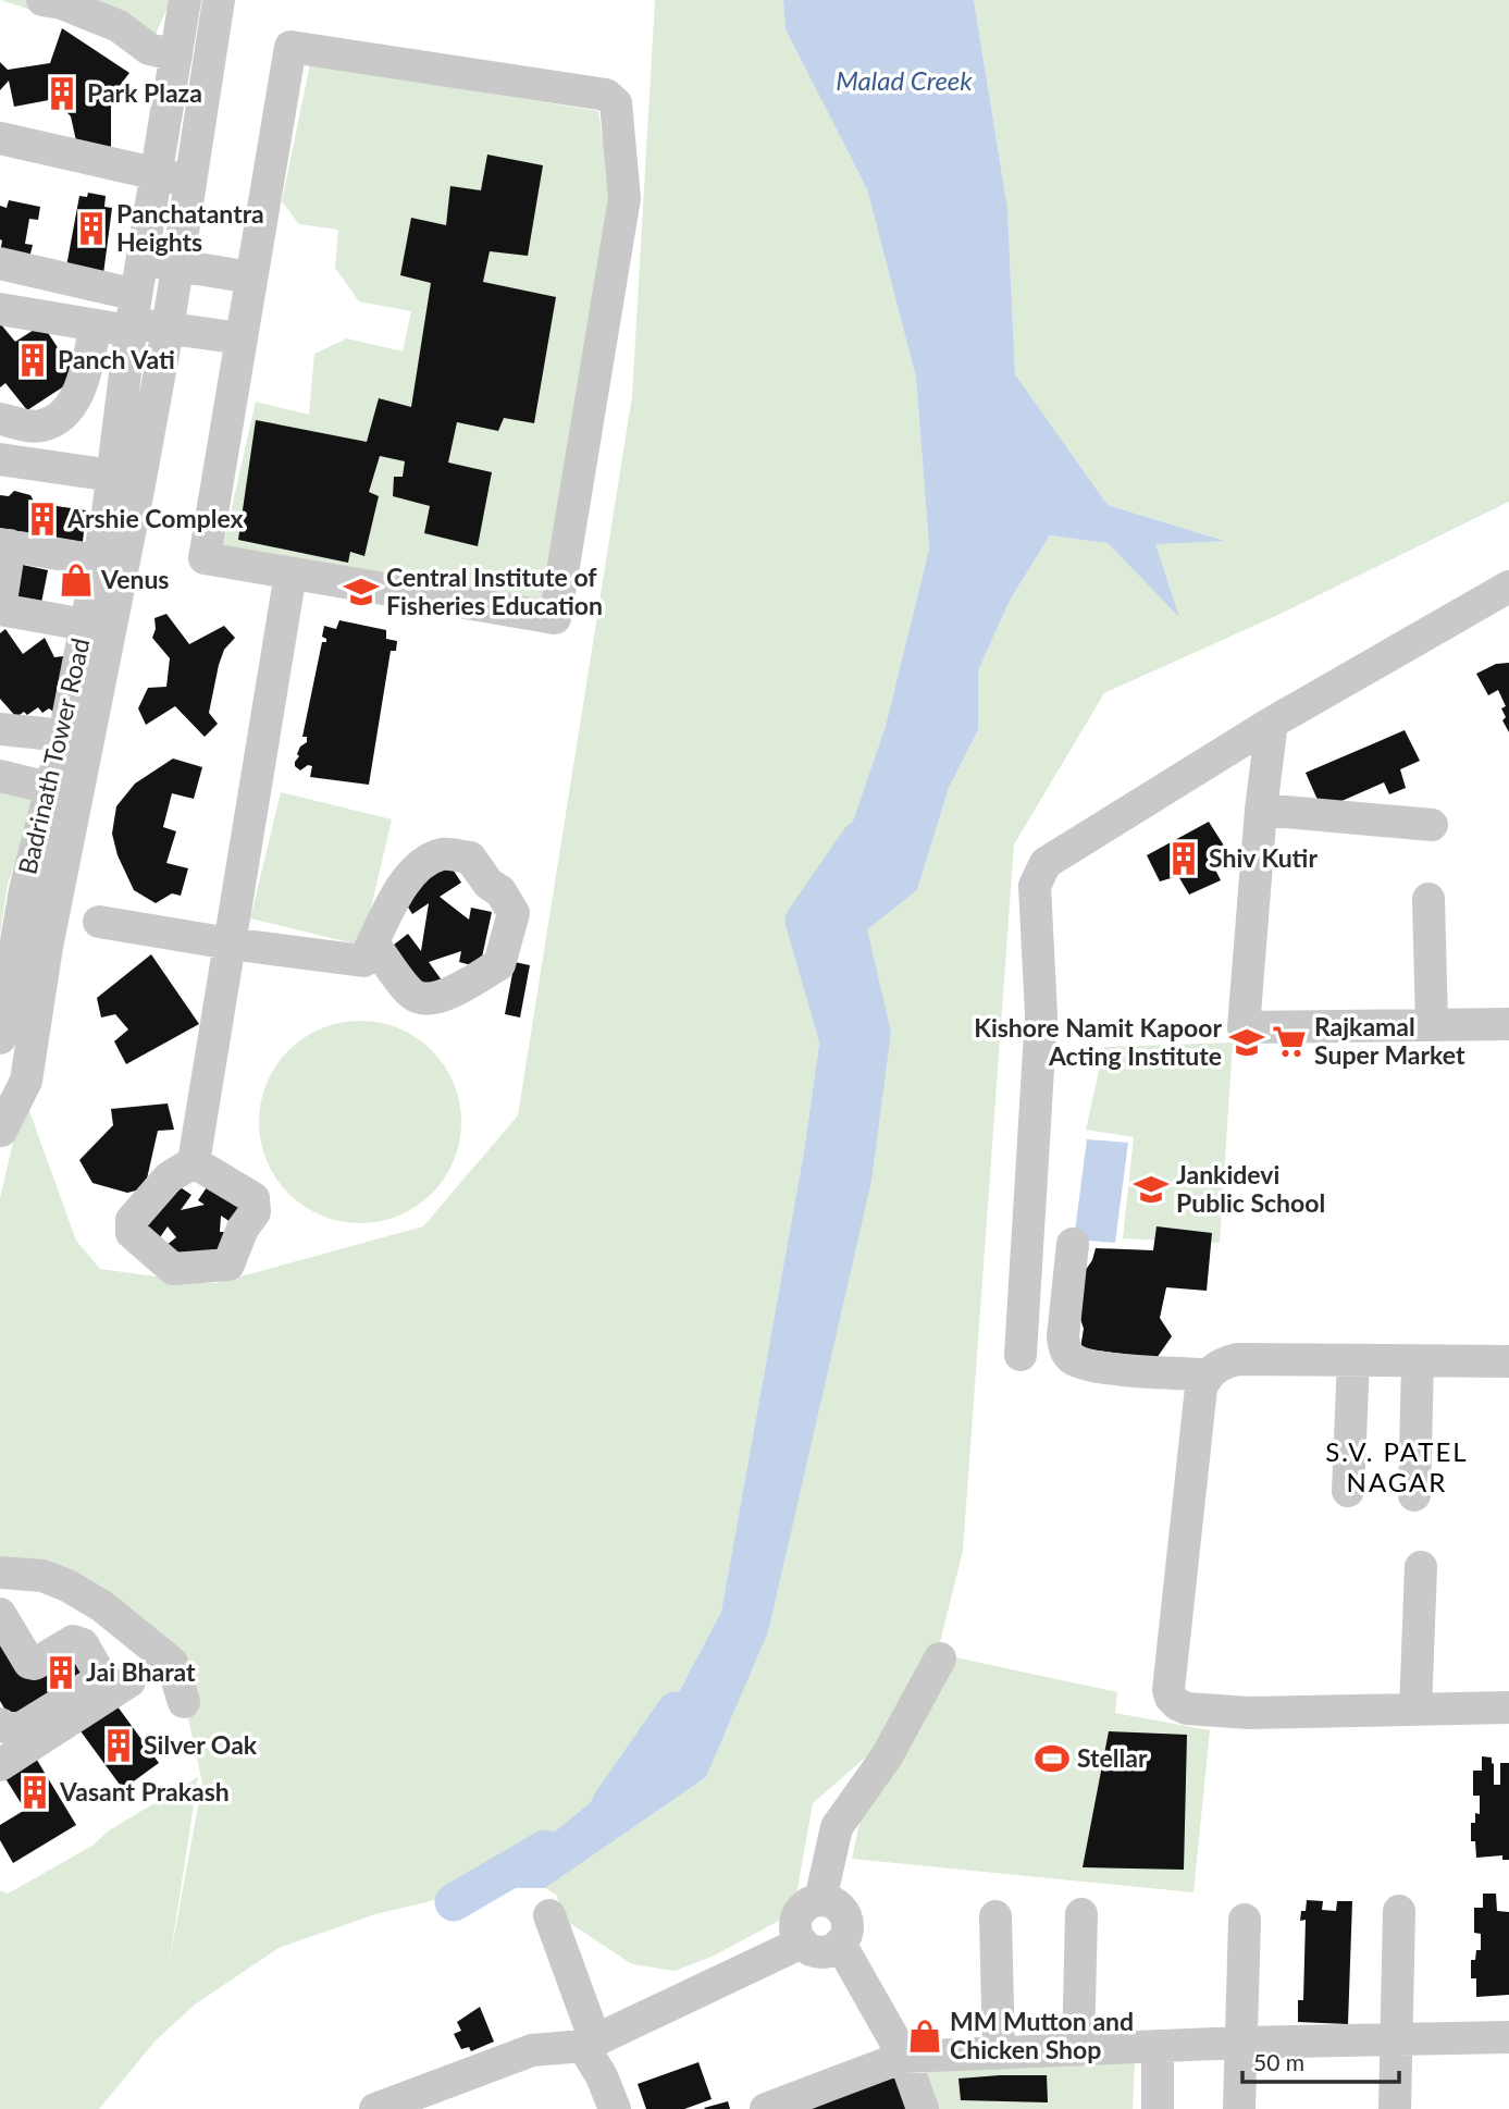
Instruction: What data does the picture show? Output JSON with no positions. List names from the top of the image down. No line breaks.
{"streets":{"street":["Badrinath Tower Road"]},"districts":["S.V. PATEL NAGAR"],"water":["Malad Creek"],"places":{"building":["Park Plaza","Panchatantra Heights","Panch Vati","Arshie Complex","Shiv Kutir","Jai Bharat","Silver Oak","Vasant Prakash"],"shop":["Venus","MM Mutton and Chicken Shop"],"school or university":["Central Institute of Fisheries Education","Kishore Namit Kapoor Acting Institute","Jankidevi Public School"],"supermarket":["Rajkamal Super Market"],"sports":["Stellar"]},"scale_bar":"50 m"}
